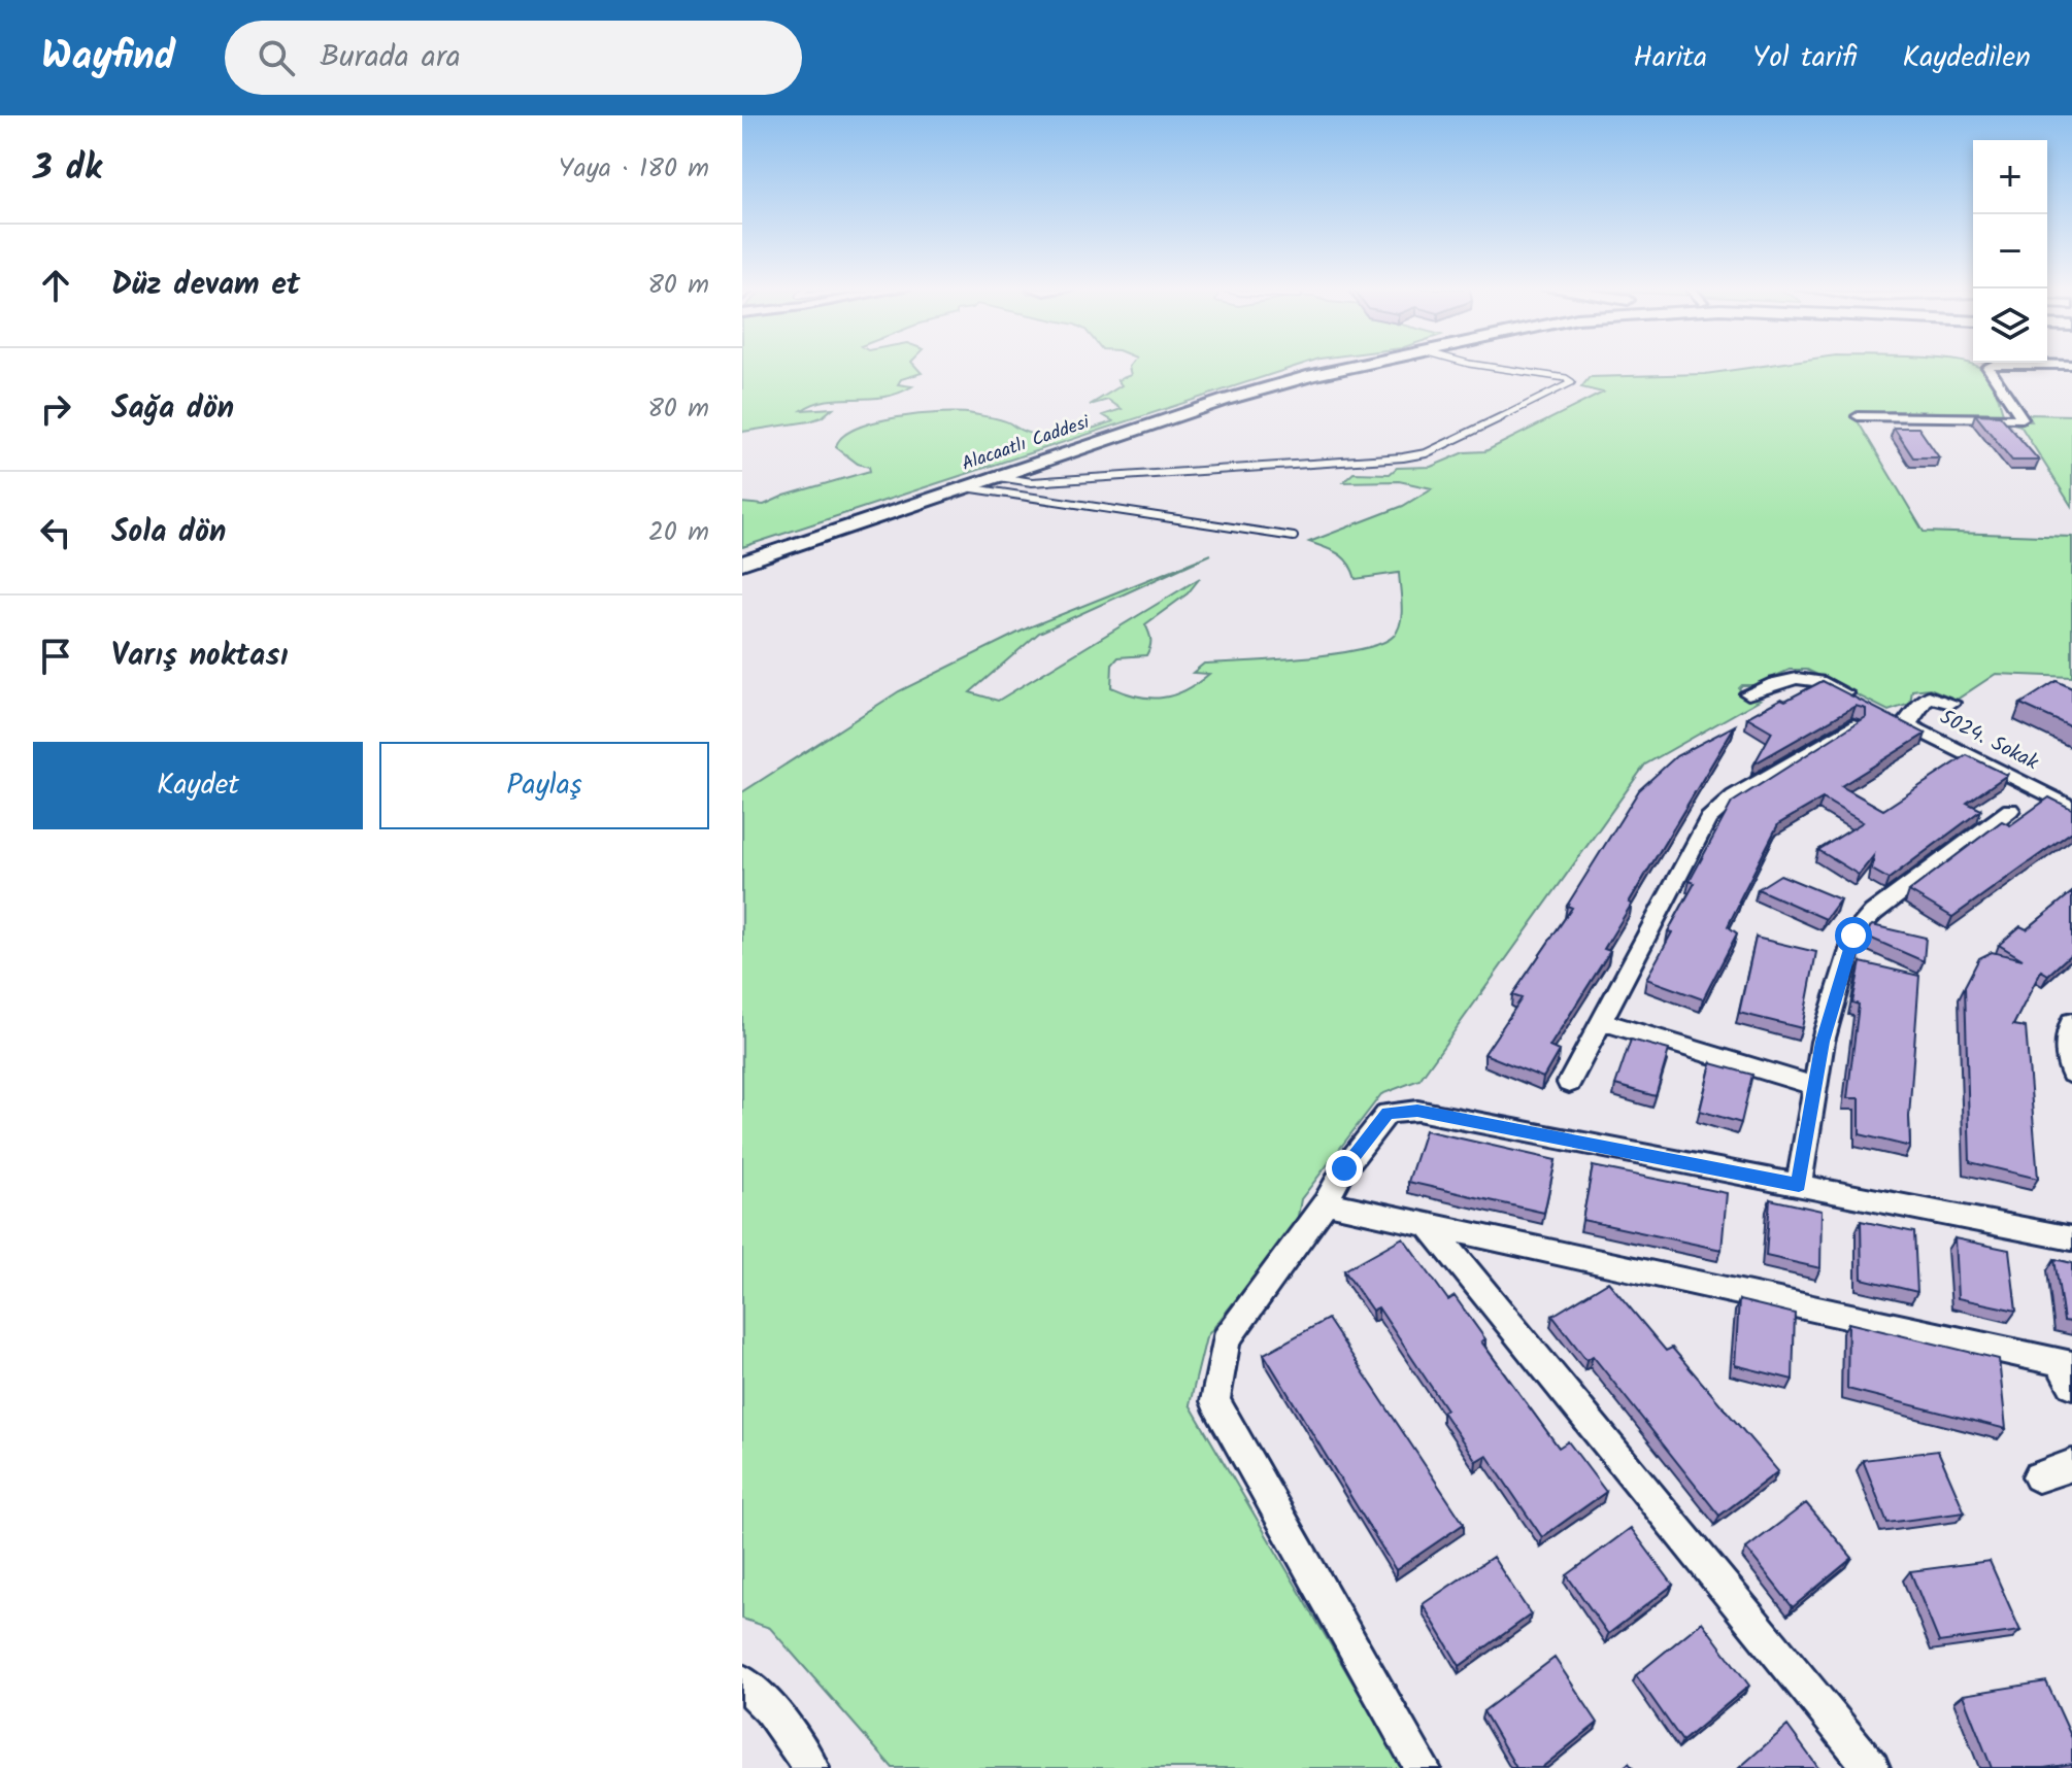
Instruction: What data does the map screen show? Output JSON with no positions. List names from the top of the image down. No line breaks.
{"streets":{"main road":["Alacaatlı Caddesi"],"street":["5024. Sokak"]},"page":{"header":"Wayfind","search":"Burada ara","nav":["Harita","Yol tarifi","Kaydedilen"],"heading":["3 dk","Yaya · 180 m"],"map_buttons":["+","−"],"list":[["Düz devam et","80 m"],["Sağa dön","80 m"],["Sola dön","20 m"],"Varış noktası"],"buttons":["Kaydet","Paylaş"]}}
